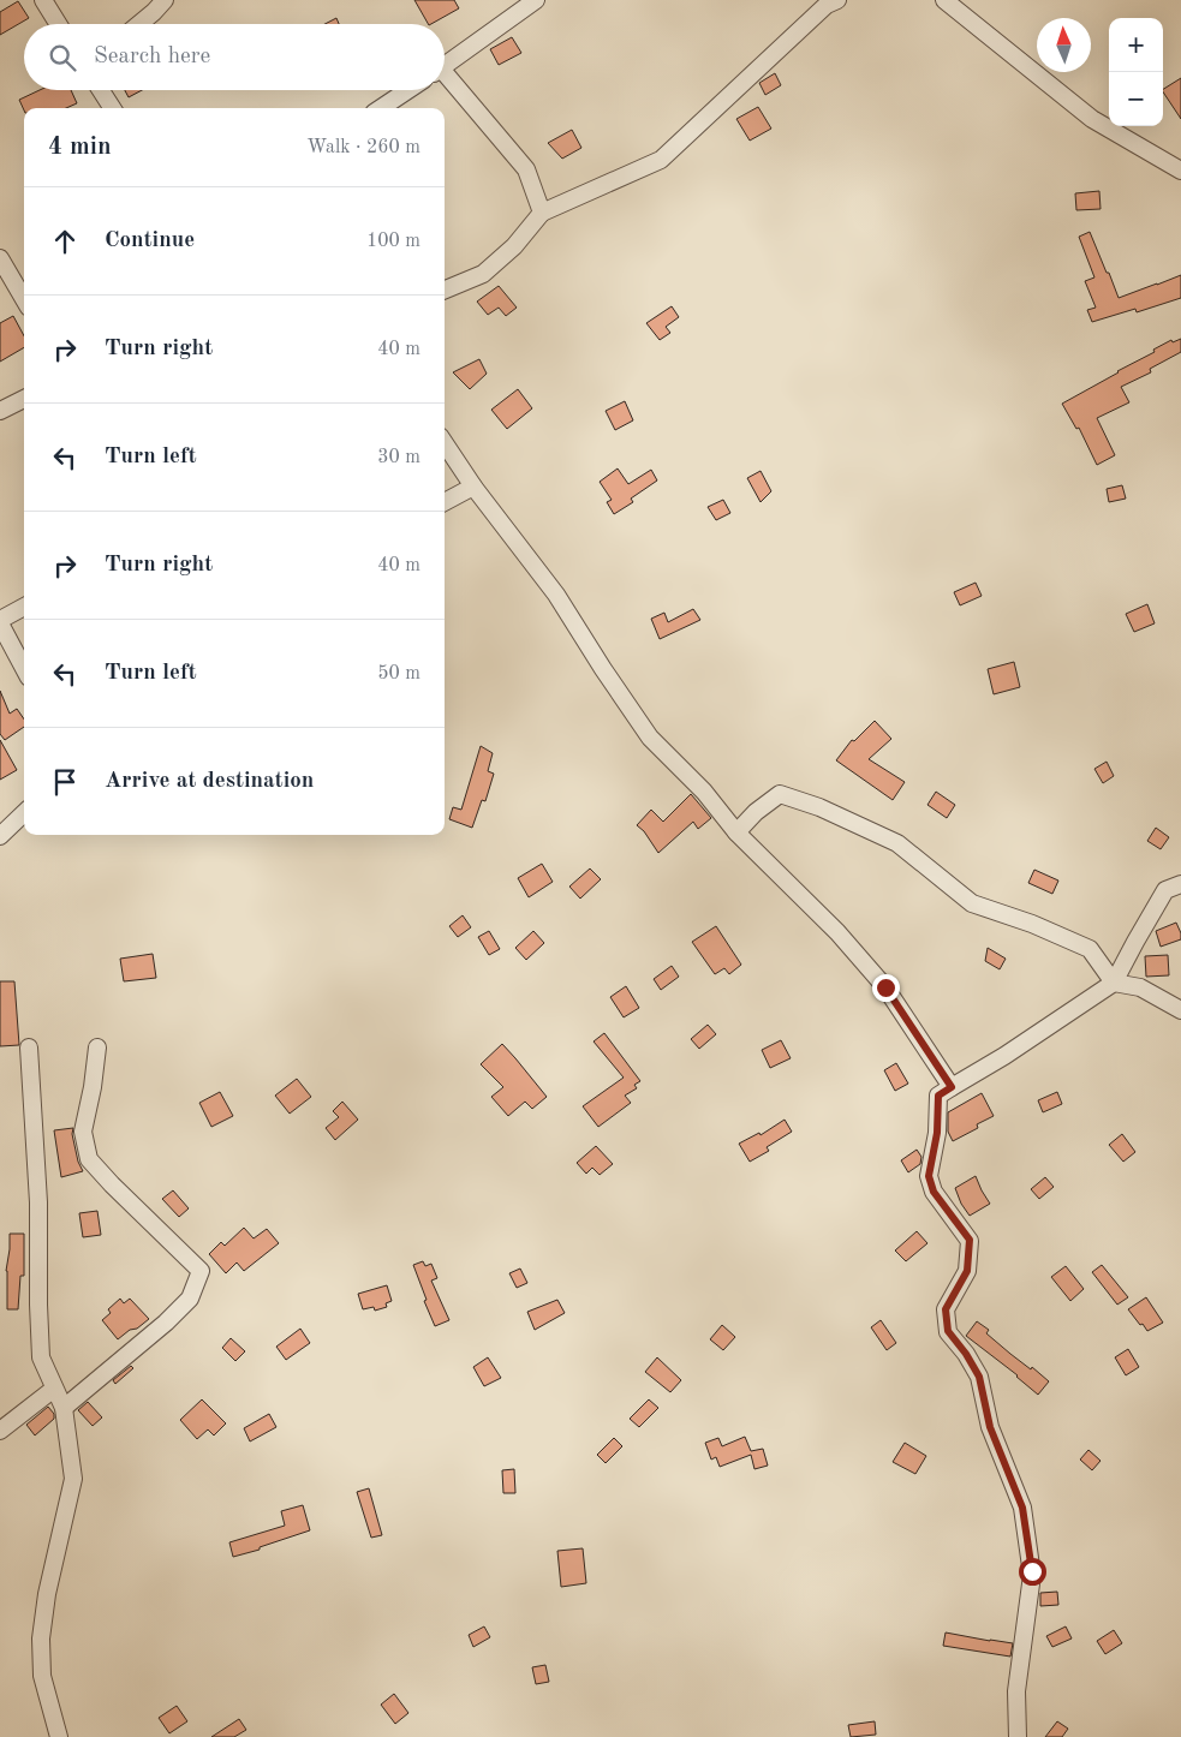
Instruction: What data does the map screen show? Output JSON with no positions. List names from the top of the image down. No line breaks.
{"north":"top","page":{"map_buttons":["+","−"],"search":"Search here","heading":["4 min","Walk · 260 m"],"list":[["Continue","100 m"],["Turn right","40 m"],["Turn left","30 m"],["Turn right","40 m"],["Turn left","50 m"],"Arrive at destination"]}}
